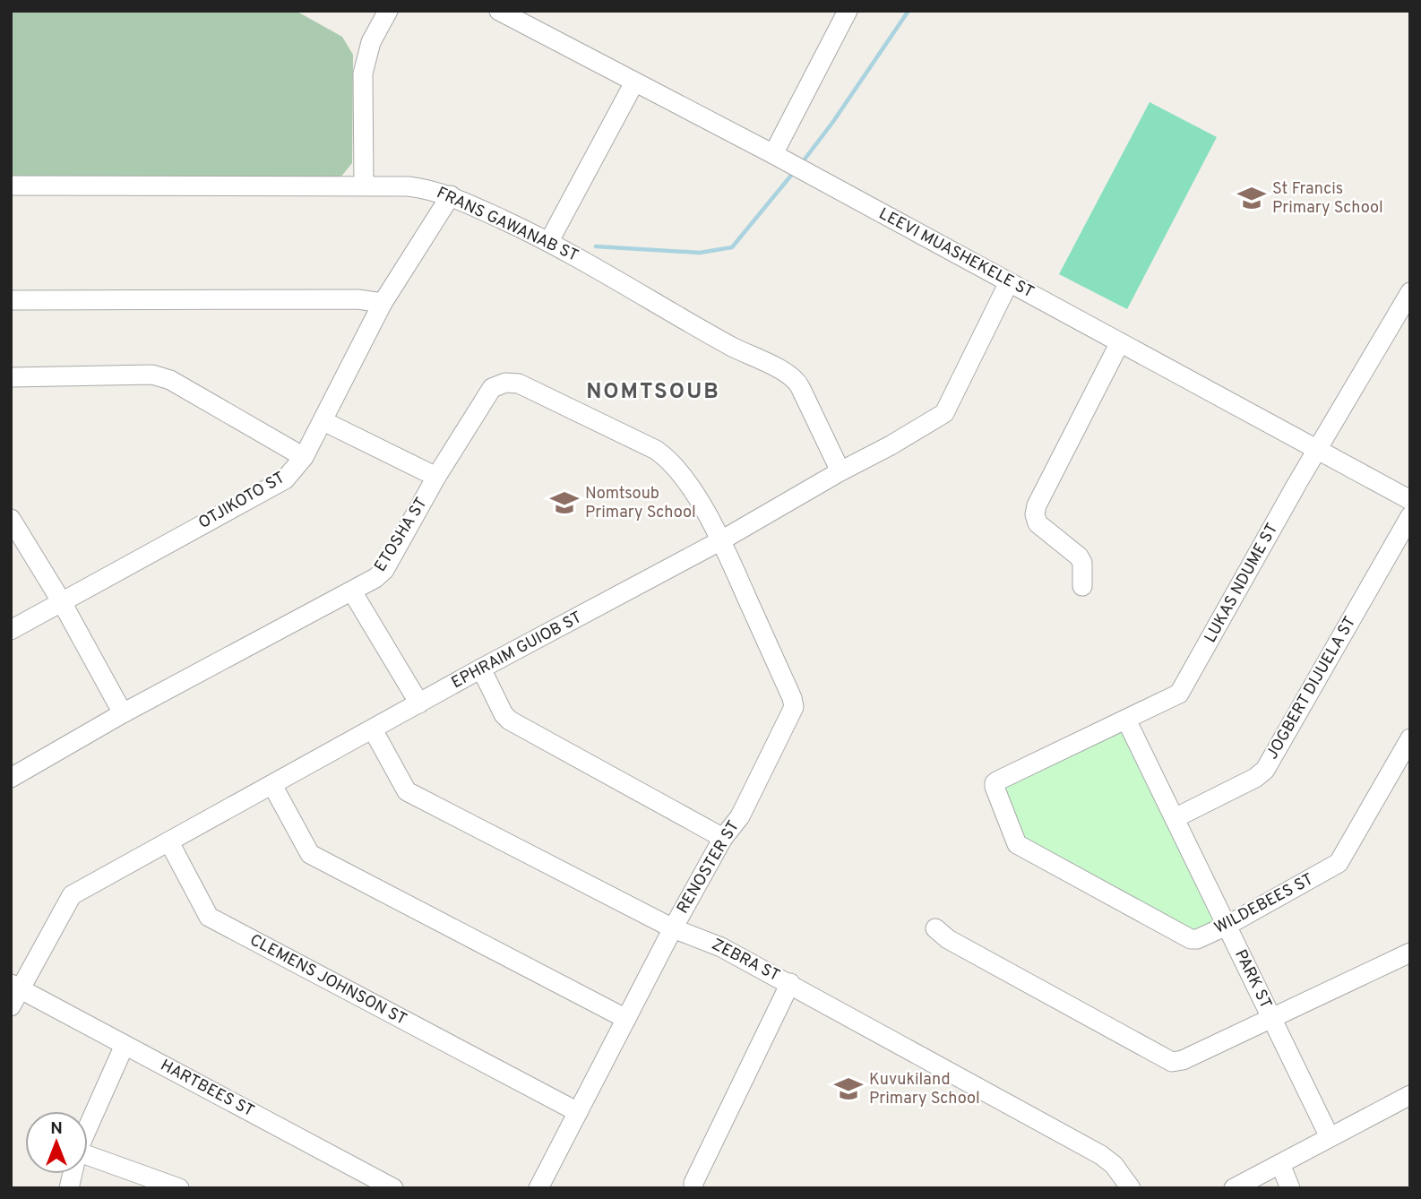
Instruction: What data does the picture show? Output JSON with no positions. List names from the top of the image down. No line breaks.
{"streets":{"street":["FRANS GAWANAB ST","LEEVI MUASHEKELE ST","OTJIKOTO ST","ETOSHA ST","LUKAS NDUME ST","EPHRAIM GUIOB ST","JOGBERT DIJUELA ST","RENOSTER ST","WILDEBEES ST","ZEBRA ST","PARK ST","CLEMENS JOHNSON ST","HARTBEES ST"]},"crossings":[["FRANS GAWANAB ST","OTJIKOTO ST"],["FRANS GAWANAB ST","EPHRAIM GUIOB ST"],["LEEVI MUASHEKELE ST","LUKAS NDUME ST"],["LEEVI MUASHEKELE ST","EPHRAIM GUIOB ST"],["ETOSHA ST","EPHRAIM GUIOB ST"],["ETOSHA ST","RENOSTER ST"],["LUKAS NDUME ST","WILDEBEES ST"],["LUKAS NDUME ST","PARK ST"],["EPHRAIM GUIOB ST","RENOSTER ST"],["EPHRAIM GUIOB ST","ZEBRA ST"],["EPHRAIM GUIOB ST","CLEMENS JOHNSON ST"],["EPHRAIM GUIOB ST","HARTBEES ST"],["JOGBERT DIJUELA ST","PARK ST"],["RENOSTER ST","ZEBRA ST"],["RENOSTER ST","CLEMENS JOHNSON ST"],["WILDEBEES ST","PARK ST"]],"districts":["NOMTSOUB"],"places":{"school or university":["St Francis Primary School","Nomtsoub Primary School","Kuvukiland Primary School"]},"north":"top"}
